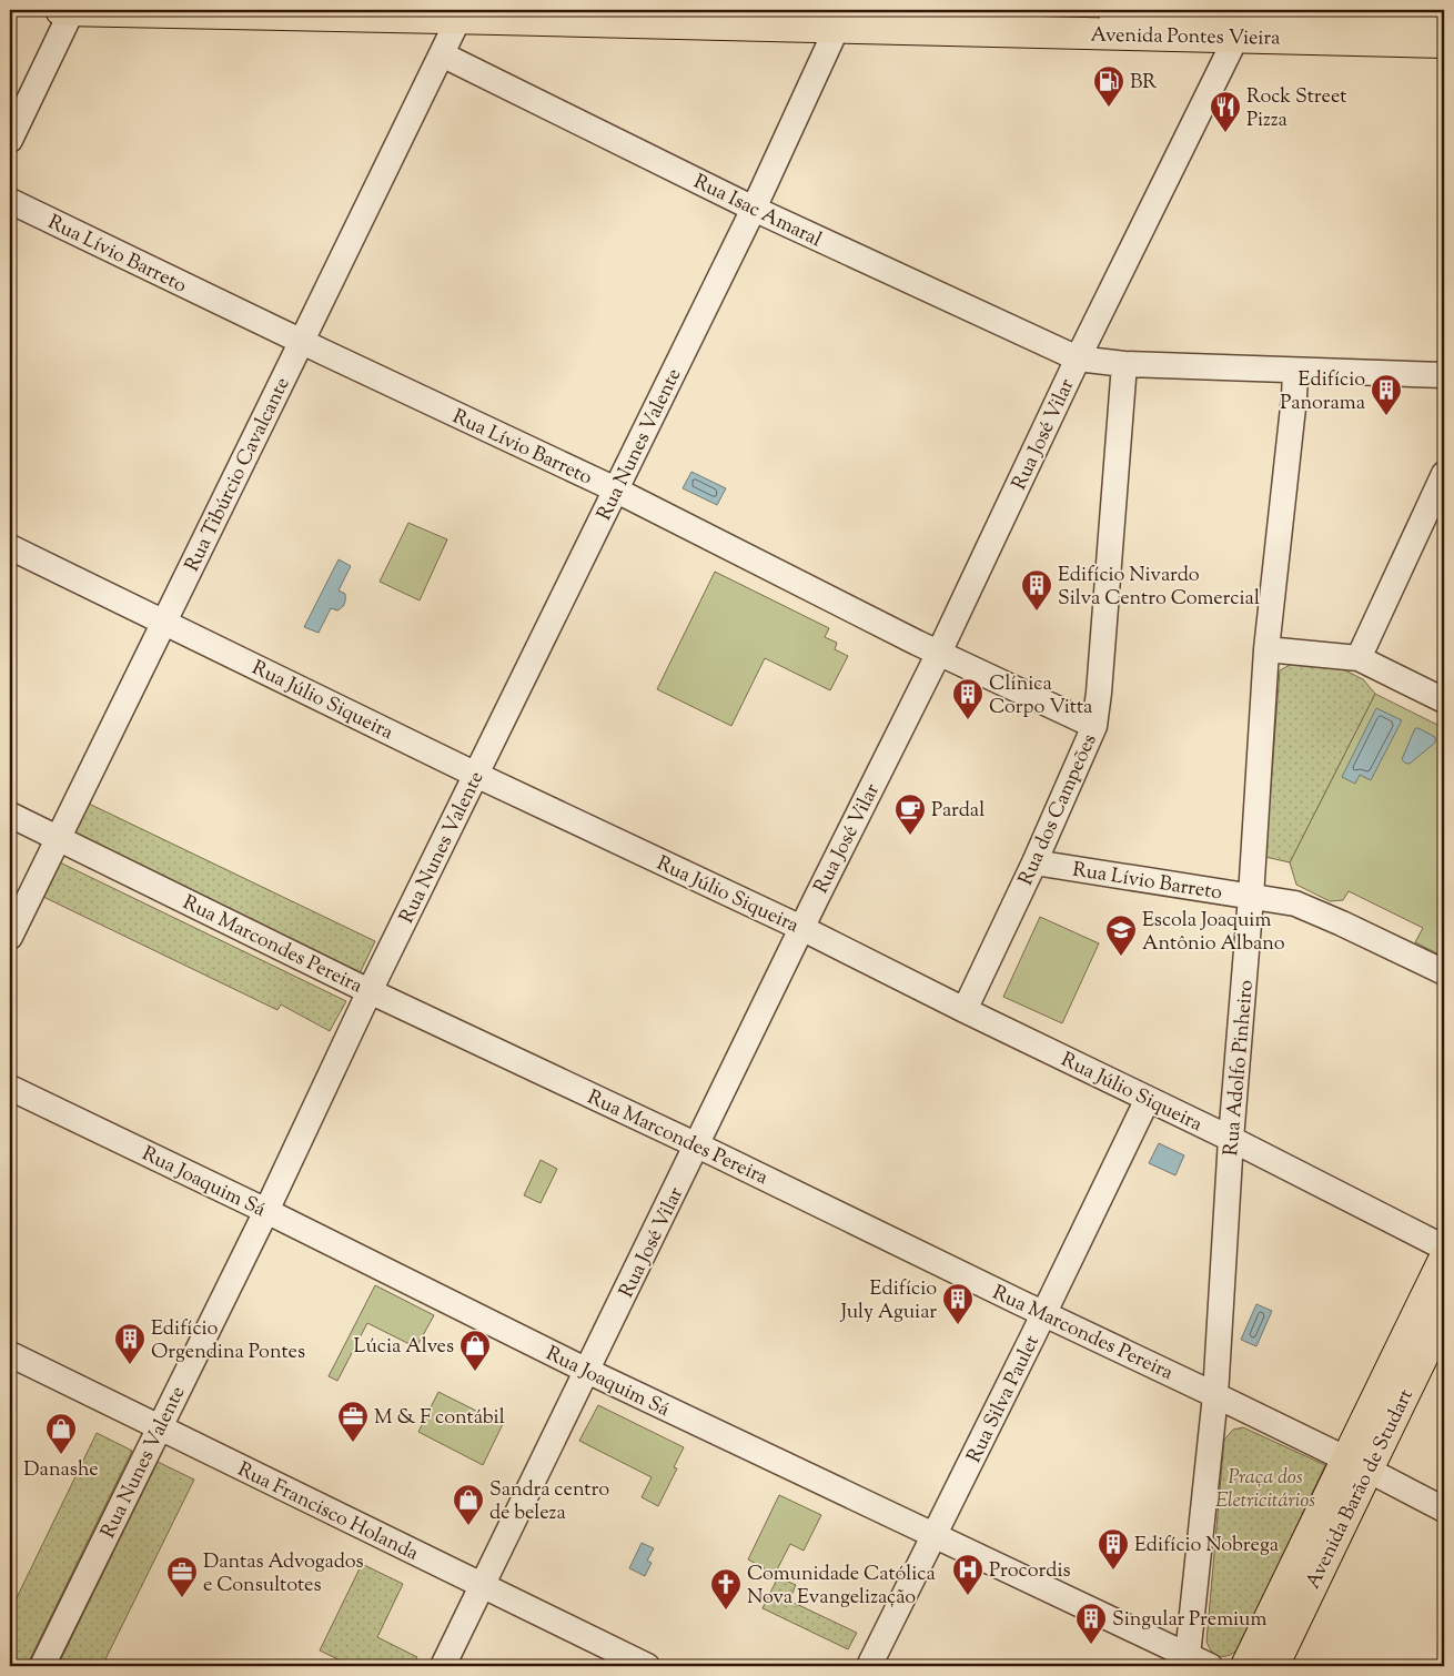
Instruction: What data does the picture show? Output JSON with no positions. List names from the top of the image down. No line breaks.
{"streets":{"main road":["Avenida Pontes Vieira","Avenida Barão de Studart"],"street":["Rua Isac Amaral","Rua Lívio Barreto","Rua José Vilar","Rua Nunes Valente","Rua Tibúrcio Cavalcante","Rua Júlio Siqueira","Rua dos Campeões","Rua Marcondes Pereira","Rua Adolfo Pinheiro","Rua Joaquim Sá","Rua Silva Paulet","Rua Francisco Holanda"]},"crossings":[["Avenida Pontes Vieira","Rua José Vilar"],["Avenida Pontes Vieira","Rua Nunes Valente"],["Avenida Pontes Vieira","Rua Tibúrcio Cavalcante"],["Rua Isac Amaral","Rua José Vilar"],["Rua Isac Amaral","Rua Nunes Valente"],["Rua Isac Amaral","Rua Tibúrcio Cavalcante"],["Rua Isac Amaral","Rua dos Campeões"],["Rua Isac Amaral","Rua Adolfo Pinheiro"],["Rua Lívio Barreto","Rua José Vilar"],["Rua Lívio Barreto","Rua Nunes Valente"],["Rua Lívio Barreto","Rua Tibúrcio Cavalcante"],["Rua Lívio Barreto","Rua dos Campeões"],["Rua Lívio Barreto","Rua Adolfo Pinheiro"],["Rua José Vilar","Rua Júlio Siqueira"],["Rua José Vilar","Rua Marcondes Pereira"],["Rua José Vilar","Rua Joaquim Sá"],["Rua José Vilar","Rua Francisco Holanda"],["Rua Nunes Valente","Rua Júlio Siqueira"],["Rua Nunes Valente","Rua Marcondes Pereira"],["Rua Nunes Valente","Rua Joaquim Sá"],["Rua Nunes Valente","Rua Francisco Holanda"],["Rua Tibúrcio Cavalcante","Rua Júlio Siqueira"],["Rua Tibúrcio Cavalcante","Rua Marcondes Pereira"],["Rua Júlio Siqueira","Rua dos Campeões"],["Rua Júlio Siqueira","Rua Adolfo Pinheiro"],["Rua Júlio Siqueira","Rua Silva Paulet"],["Rua Marcondes Pereira","Rua Adolfo Pinheiro"],["Rua Marcondes Pereira","Rua Silva Paulet"],["Rua Marcondes Pereira","Avenida Barão de Studart"],["Rua Adolfo Pinheiro","Rua Joaquim Sá"],["Rua Joaquim Sá","Rua Silva Paulet"]],"parks":["Praça dos Eletricitários"],"places":{"fuel station":["BR"],"restaurant":["Rock Street Pizza"],"building":["Edifício Panorama","Edifício Nivardo Silva Centro Comercial","Clínica Corpo Vitta","Edifício July Aguiar","Edifício Orgendina Pontes","Edifício Nobrega","Singular Premium"],"cafe":["Pardal"],"school or university":["Escola Joaquim Antônio Albano"],"shop":["Lúcia Alves","Danashe","Sandra centro de beleza"],"office":["M & F contábil","Dantas Advogados e Consultotes"],"hospital":["Procordis"],"church":["Comunidade Católica Nova Evangelização"]}}
